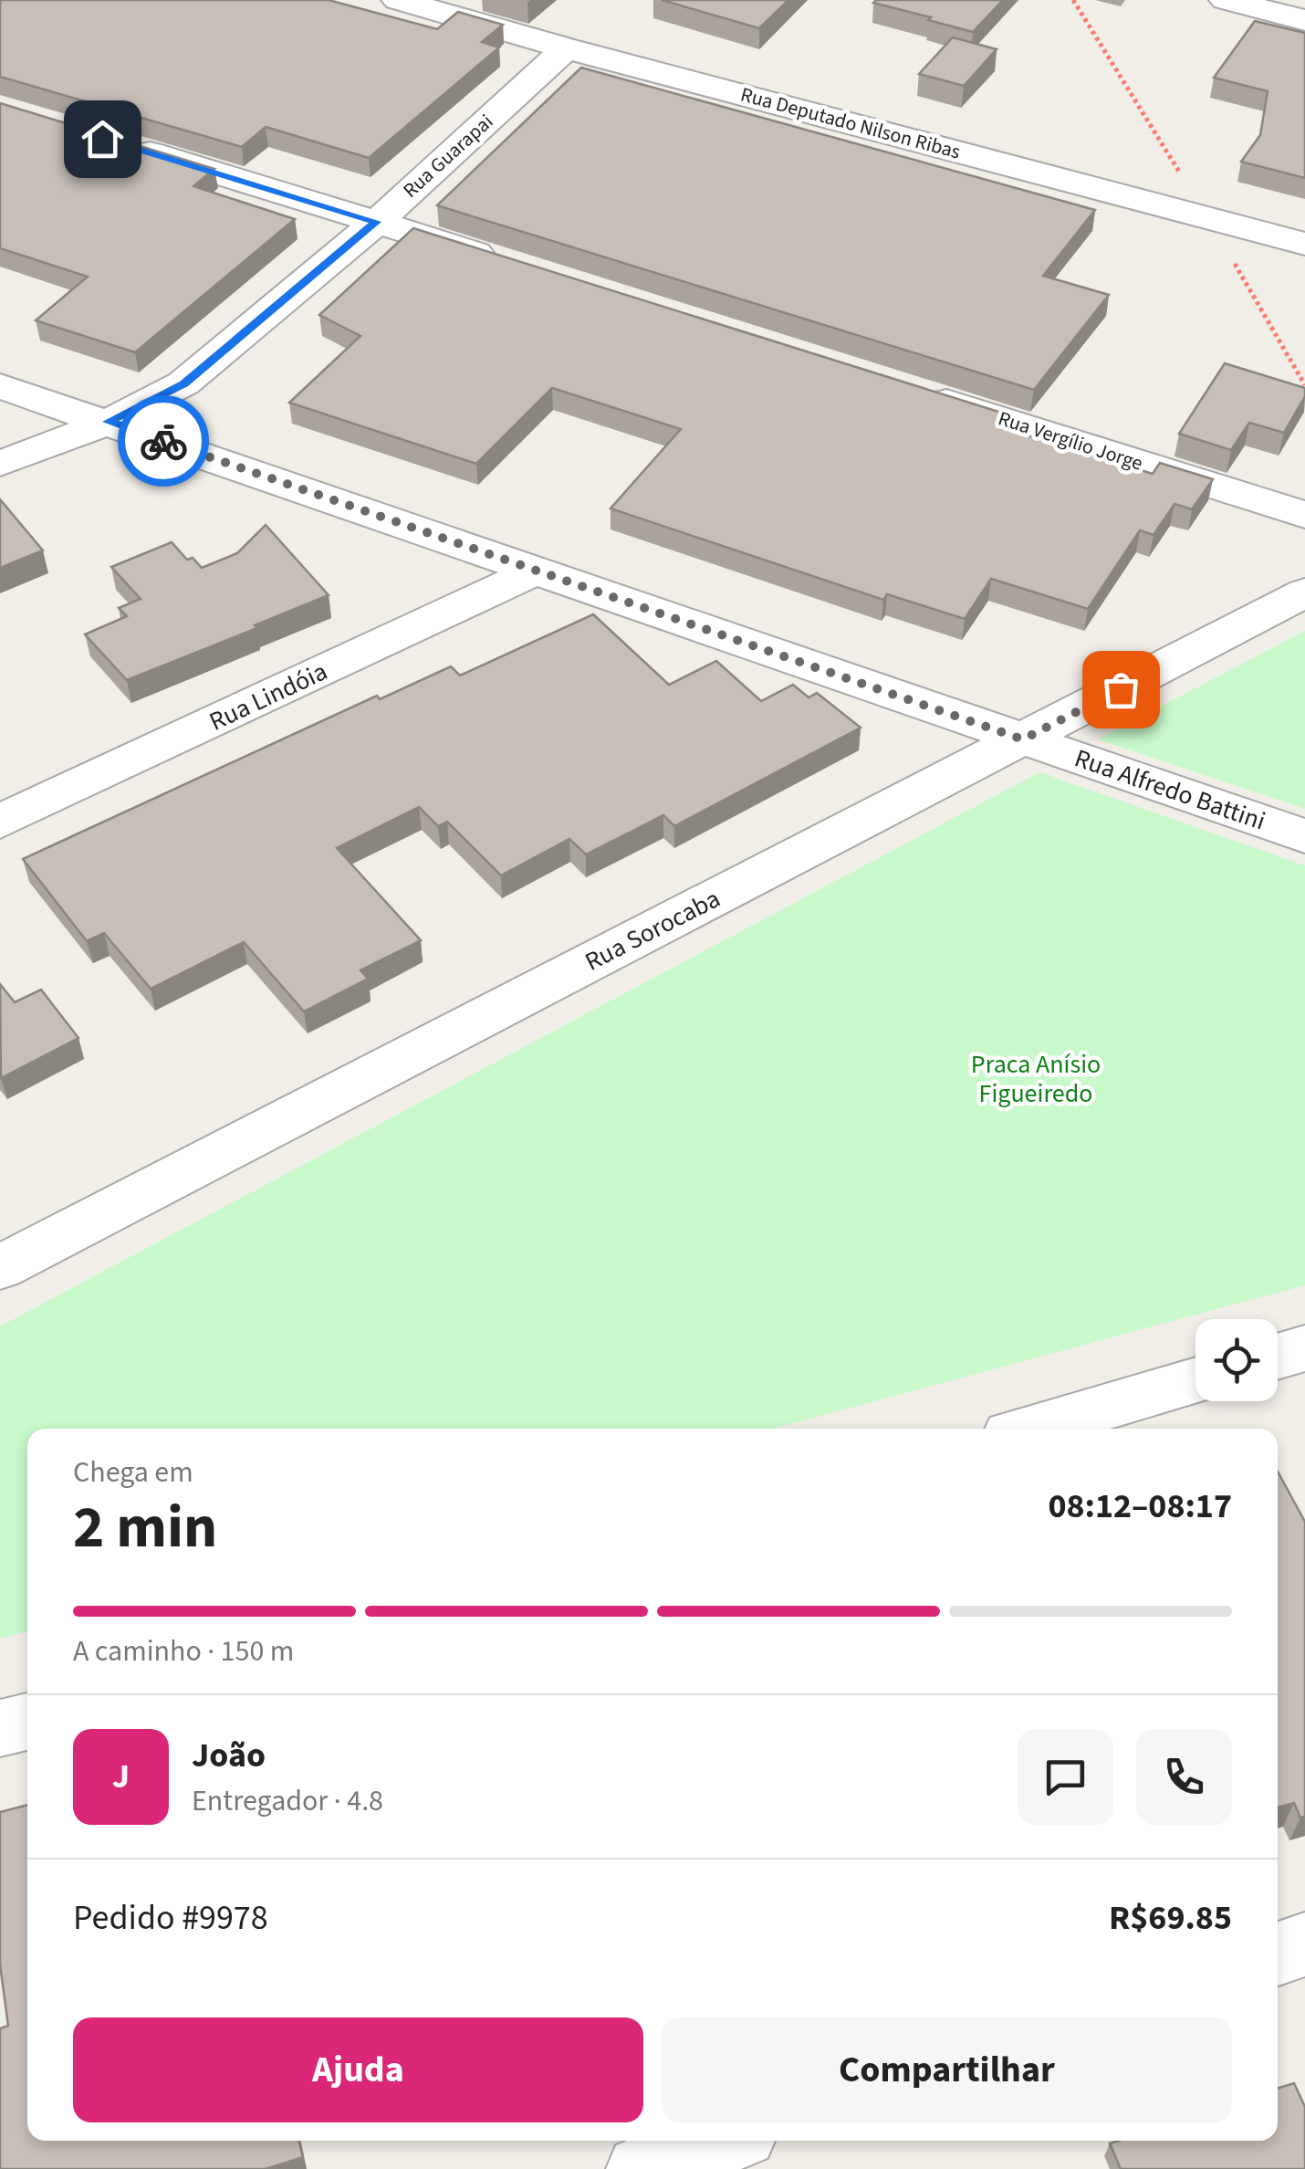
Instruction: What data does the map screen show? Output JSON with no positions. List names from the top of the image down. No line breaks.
{"streets":{"street":["Rua Deputado Nilson Ribas","Rua Guarapai","Rua Vergílio Jorge","Rua Lindóia","Rua Alfredo Battini","Rua Sorocaba"]},"crossings":[["Rua Deputado Nilson Ribas","Rua Guarapai"],["Rua Guarapai","Rua Alfredo Battini"],["Rua Lindóia","Rua Alfredo Battini"],["Rua Alfredo Battini","Rua Sorocaba"]],"parks":["Praca Anísio Figueiredo"],"page":{"heading":["2 min","Chega em","08:12–08:17"],"panel":["João","Entregador · 4.8","Pedido #9978","R$69.85"],"bar":"A caminho · 150 m","round":"J","buttons":["Ajuda","Compartilhar"]}}
